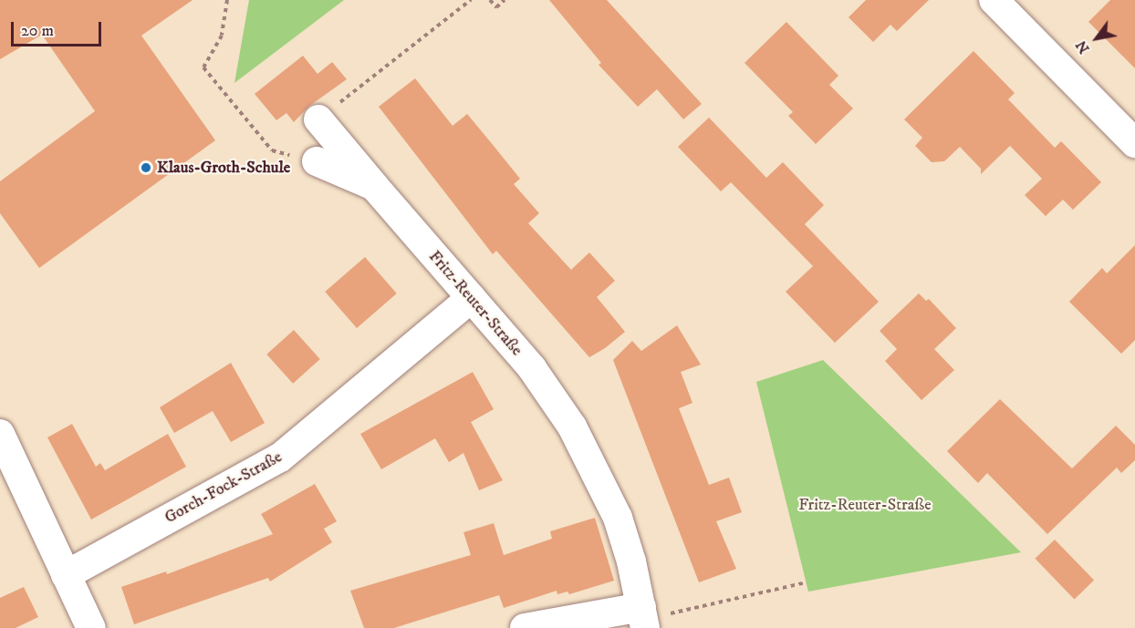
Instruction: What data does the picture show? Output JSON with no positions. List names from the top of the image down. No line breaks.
{"streets":{"street":["Fritz-Reuter-Straße","Gorch-Fock-Straße"]},"crossings":[["Fritz-Reuter-Straße","Gorch-Fock-Straße"]],"parks":["Fritz-Reuter-Straße"],"places":["Klaus-Groth-Schule"],"scale_bar":"20 m","north":"bottom left"}
